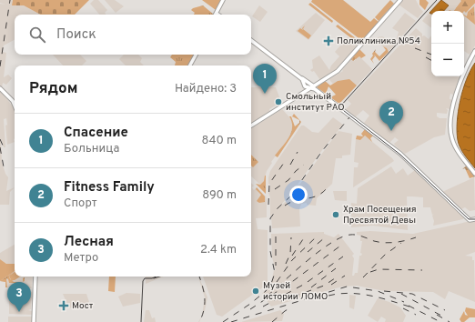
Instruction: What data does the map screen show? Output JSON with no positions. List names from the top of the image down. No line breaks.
{"places":{"health":["Поликлиника №54","Мост"],"other":["Смольный институт РАО","Храм Посещения Пресвятой Девы","Музей истории ЛОМО"]},"page":{"map_buttons":["+","−"],"search":"Поиск","pins":["1","2","3"],"heading":["Рядом","Найдено: 3"],"list":[{"mark":"1","name":"Спасение","note":"Больница","value":"840 m"},{"mark":"2","name":"Fitness Family","note":"Спорт","value":"890 m"},{"mark":"3","name":"Лесная","note":"Метро","value":"2.4 km"}]}}
